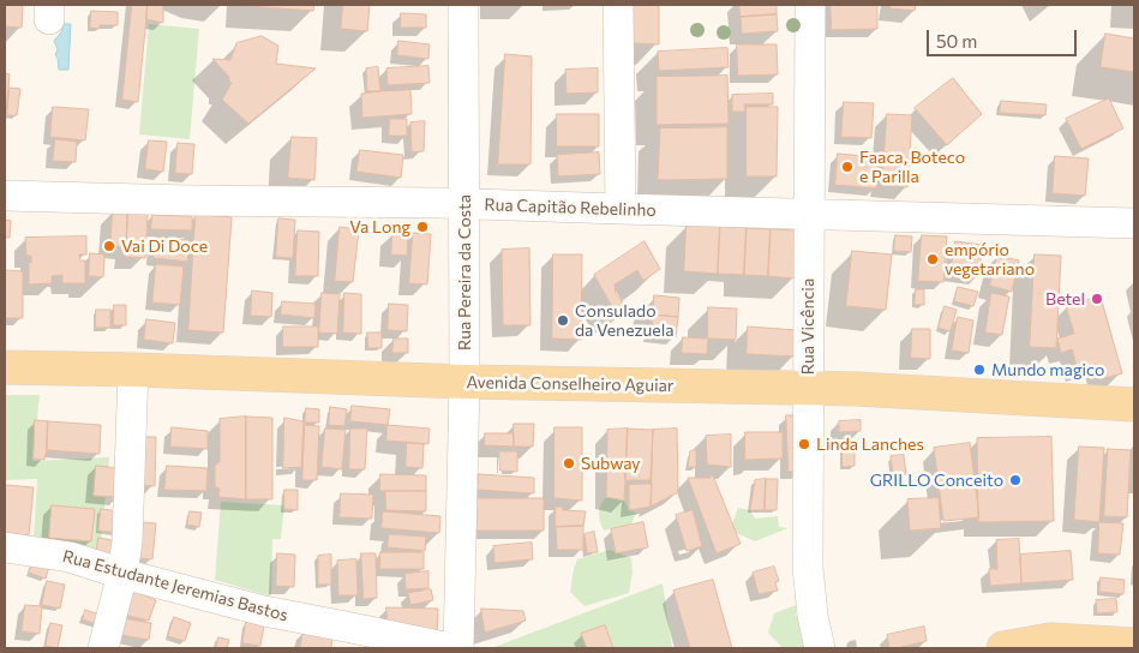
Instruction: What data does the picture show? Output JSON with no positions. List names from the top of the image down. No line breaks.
{"streets":{"main road":["Avenida Conselheiro Aguiar"],"street":["Rua Capitão Rebelinho","Rua Pereira da Costa","Rua Vicência","Rua Estudante Jeremias Bastos"]},"crossings":[["Rua Capitão Rebelinho","Rua Pereira da Costa"],["Rua Capitão Rebelinho","Rua Vicência"],["Rua Pereira da Costa","Avenida Conselheiro Aguiar"],["Rua Vicência","Avenida Conselheiro Aguiar"]],"places":["Faaca, Boteco e Parilla","Va Long","Vai Di Doce","empório vegetariano","Betel","Consulado da Venezuela","Mundo magico","Linda Lanches","Subway","GRILLO Conceito"],"scale_bar":"50 m"}
